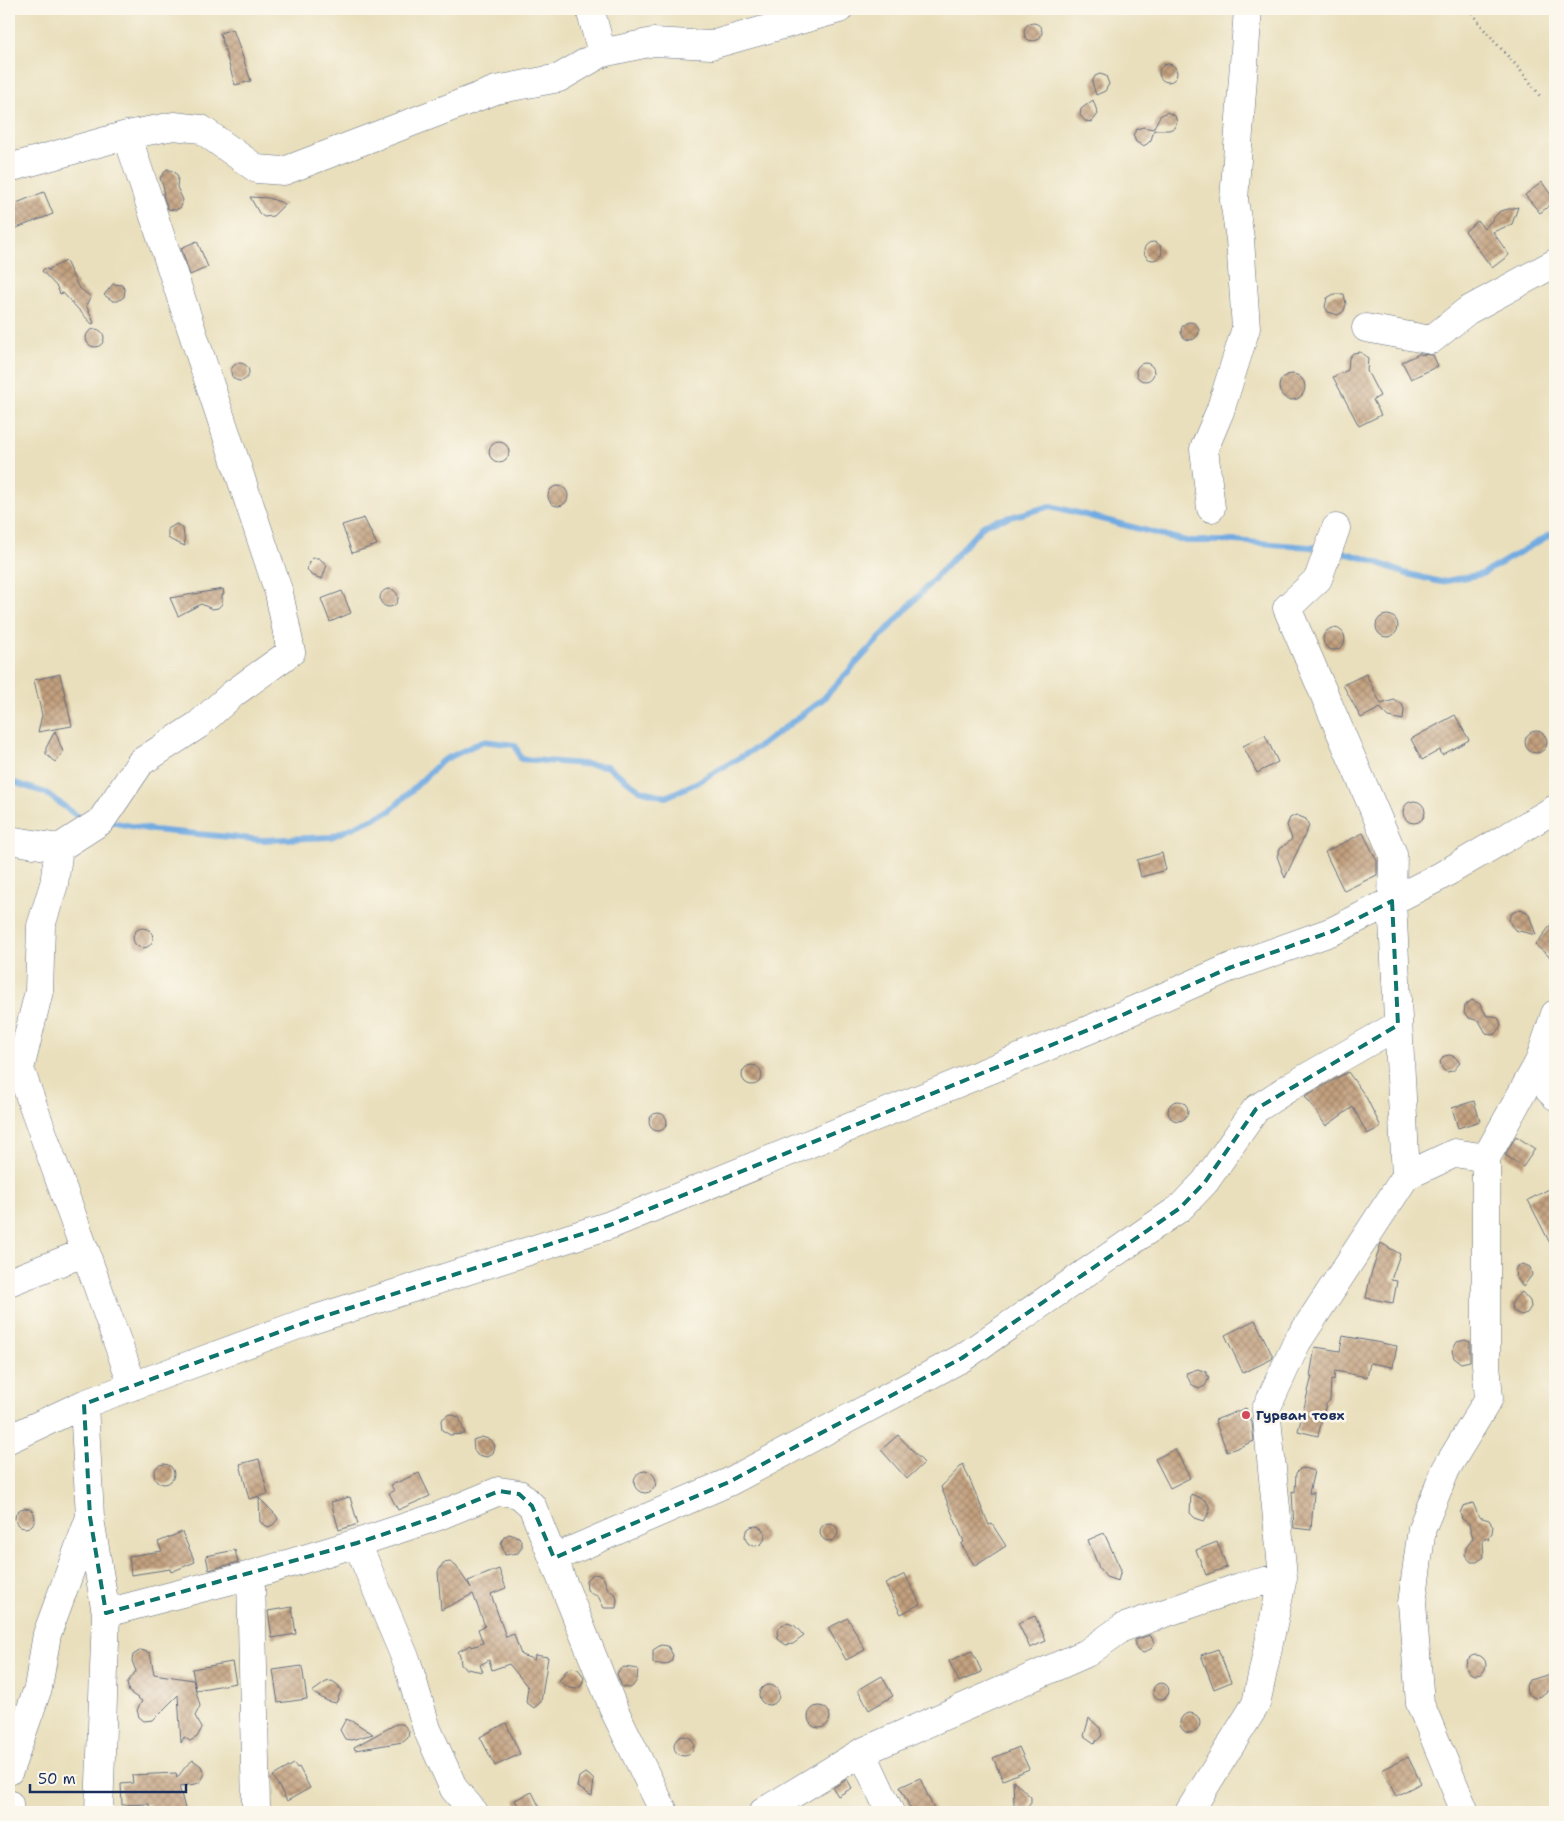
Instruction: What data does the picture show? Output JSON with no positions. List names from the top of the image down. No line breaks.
{"places":["Гурван товх"],"scale_bar":"50 m"}
